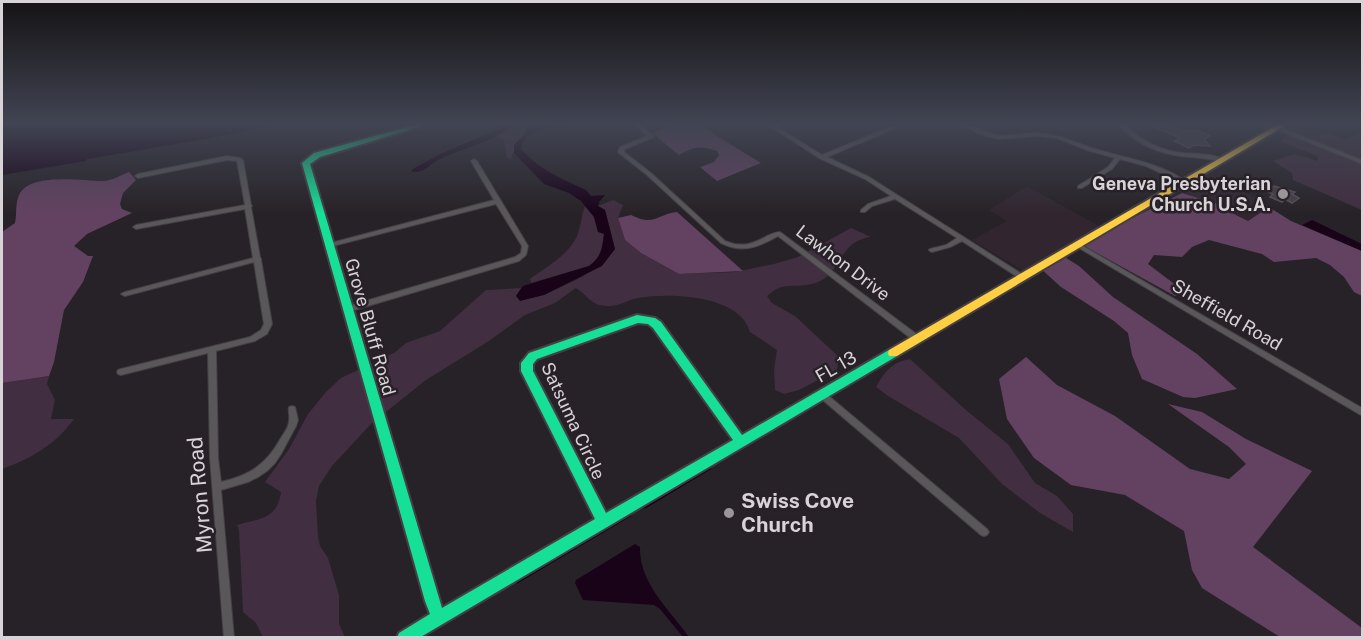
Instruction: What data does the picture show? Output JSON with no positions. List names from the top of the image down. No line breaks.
{"streets":{"street":["Lawhon Drive","Sheffield Road","Grove Bluff Road","FL 13","Satsuma Circle","Myron Road"]},"crossings":[["Lawhon Drive","FL 13"],["Sheffield Road","FL 13"],["Grove Bluff Road","FL 13"],["FL 13","Satsuma Circle"]],"places":["Geneva Presbyterian Church U.S.A.","Swiss Cove Church"]}
